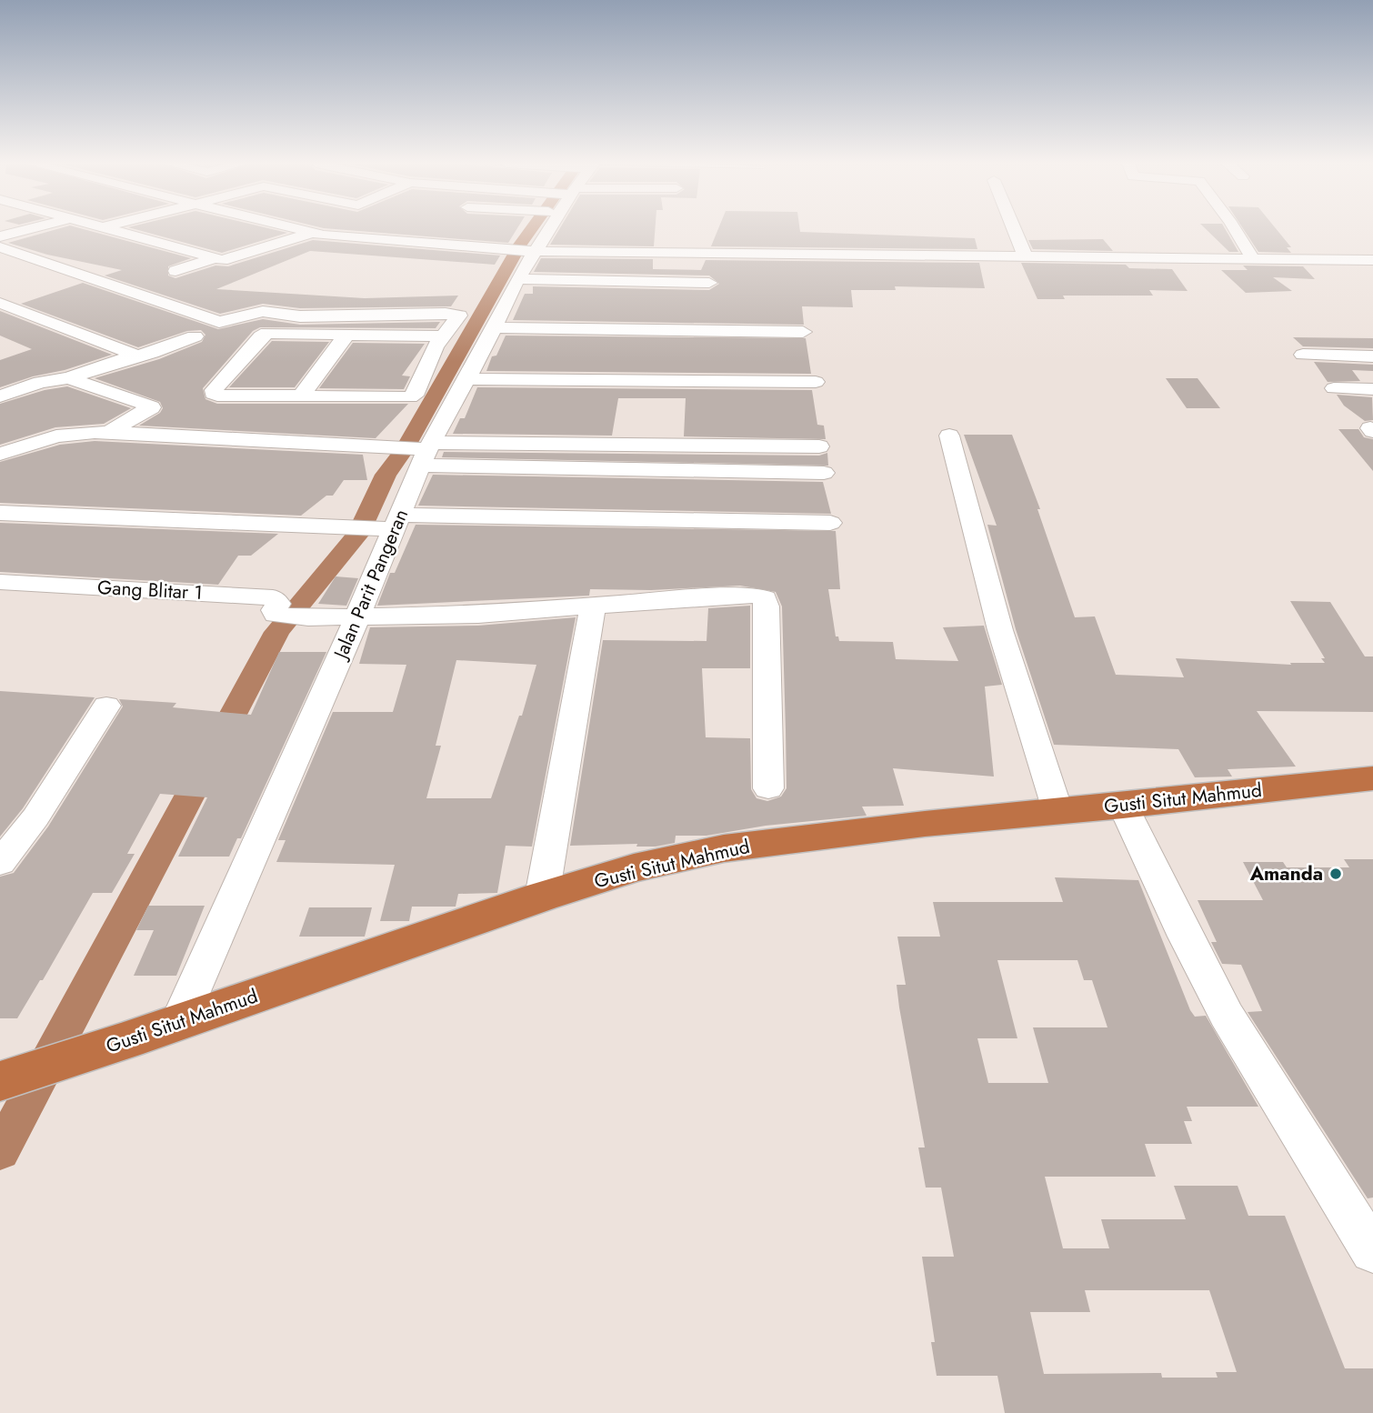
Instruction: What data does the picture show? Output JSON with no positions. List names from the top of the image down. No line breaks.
{"streets":{"highway":["Gusti Situt Mahmud"],"street":["Jalan Parit Pangeran","Gang Blitar 1"]},"crossings":[["Jalan Parit Pangeran","Gang Blitar 1"],["Jalan Parit Pangeran","Gusti Situt Mahmud"]],"places":["Amanda"]}
